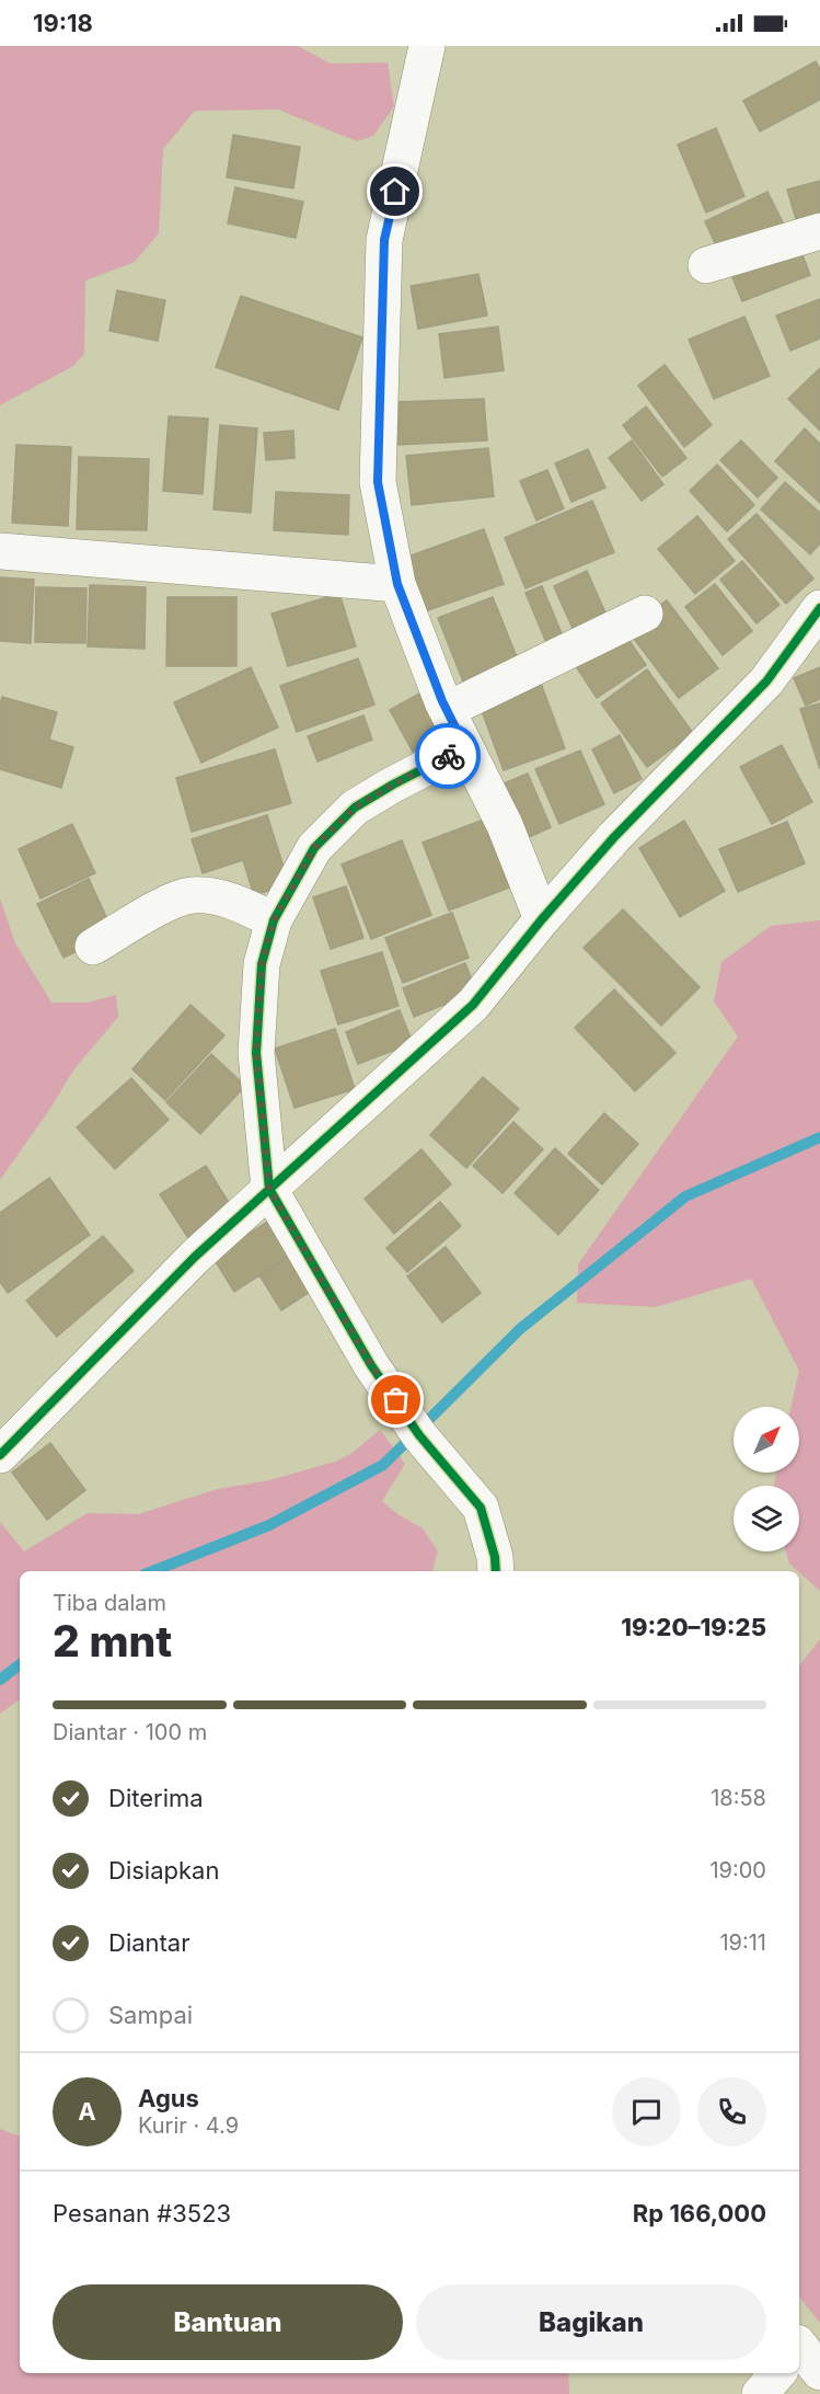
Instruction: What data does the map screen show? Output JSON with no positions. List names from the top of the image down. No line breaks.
{"north":"top right","page":{"status":"19:18","heading":["2 mnt","Tiba dalam","19:20–19:25"],"panel":["Agus","Kurir · 4.9","Pesanan #3523","Rp 166,000"],"bar":"Diantar · 100 m","list":[["Diterima","18:58"],["Disiapkan","19:00"],["Diantar","19:11"],"Sampai"],"round":"A","buttons":["Bantuan","Bagikan"]}}
